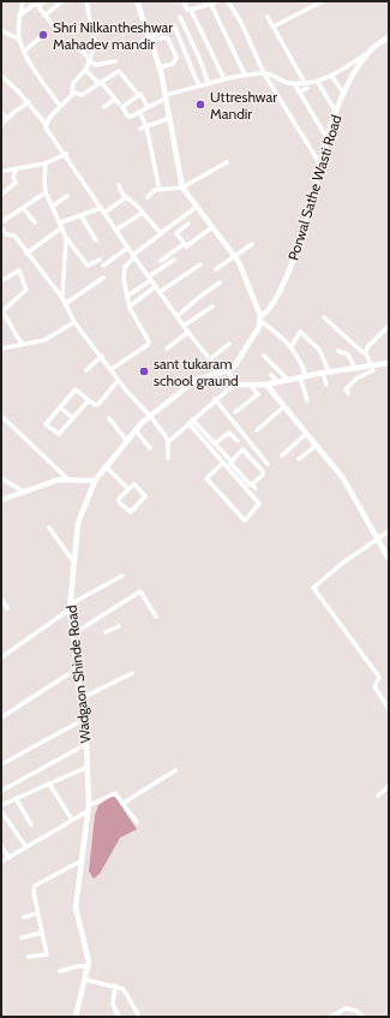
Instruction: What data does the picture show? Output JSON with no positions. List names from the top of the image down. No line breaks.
{"streets":{"street":["Porwal Sathe Wasti Road","Wadgaon Shinde Road"]},"crossings":[["Porwal Sathe Wasti Road","Wadgaon Shinde Road"]],"places":["Shri Nilkantheshwar Mahadev mandir","Uttreshwar Mandir","sant tukaram school graund"]}
